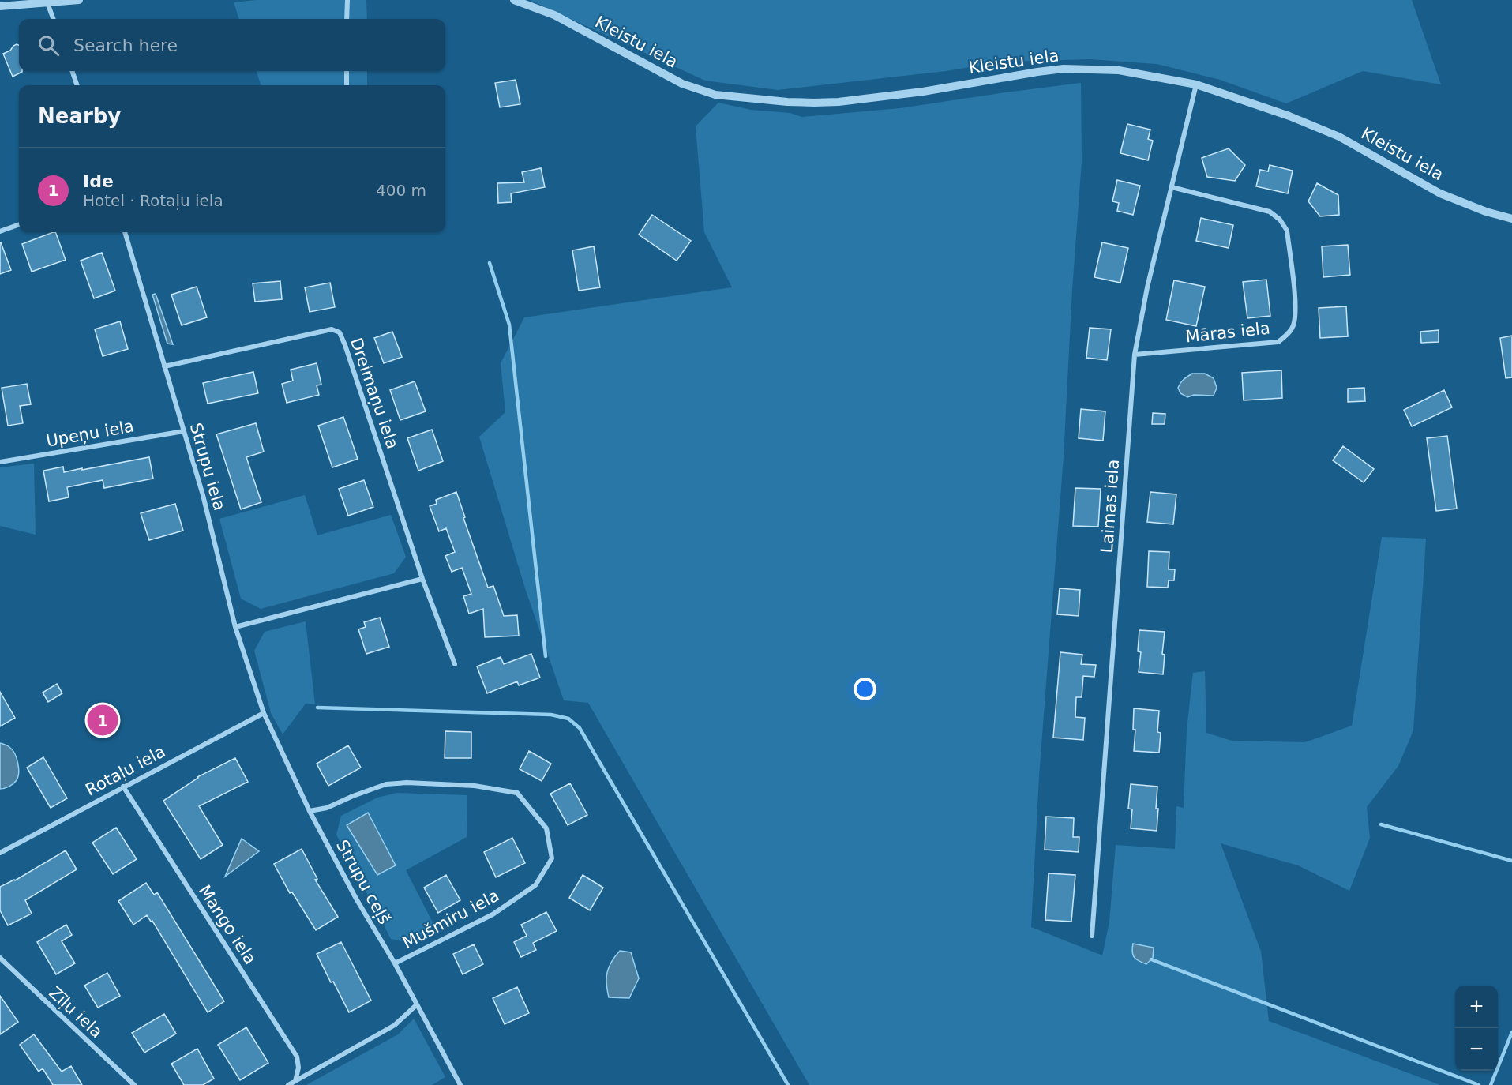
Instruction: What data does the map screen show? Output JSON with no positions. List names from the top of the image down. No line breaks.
{"streets":{"street":["Kleistu iela","Māras iela","Dreimaņu iela","Upeņu iela","Strupu iela","Laimas iela","Rotaļu iela","Strupu ceļš","Mušmiru iela","Mango iela","Zīļu iela"]},"crossings":[["Kleistu iela","Laimas iela"],["Māras iela","Laimas iela"],["Dreimaņu iela","Strupu iela"],["Upeņu iela","Strupu iela"],["Strupu iela","Rotaļu iela"],["Strupu iela","Strupu ceļš"],["Rotaļu iela","Strupu ceļš"],["Rotaļu iela","Mango iela"],["Strupu ceļš","Mušmiru iela"]],"page":{"search":"Search here","heading":"Nearby","list":[{"mark":"1","name":"Ide","note":"Hotel · Rotaļu iela","value":"400 m"}],"pins":"1","map_buttons":["+","−"]}}
